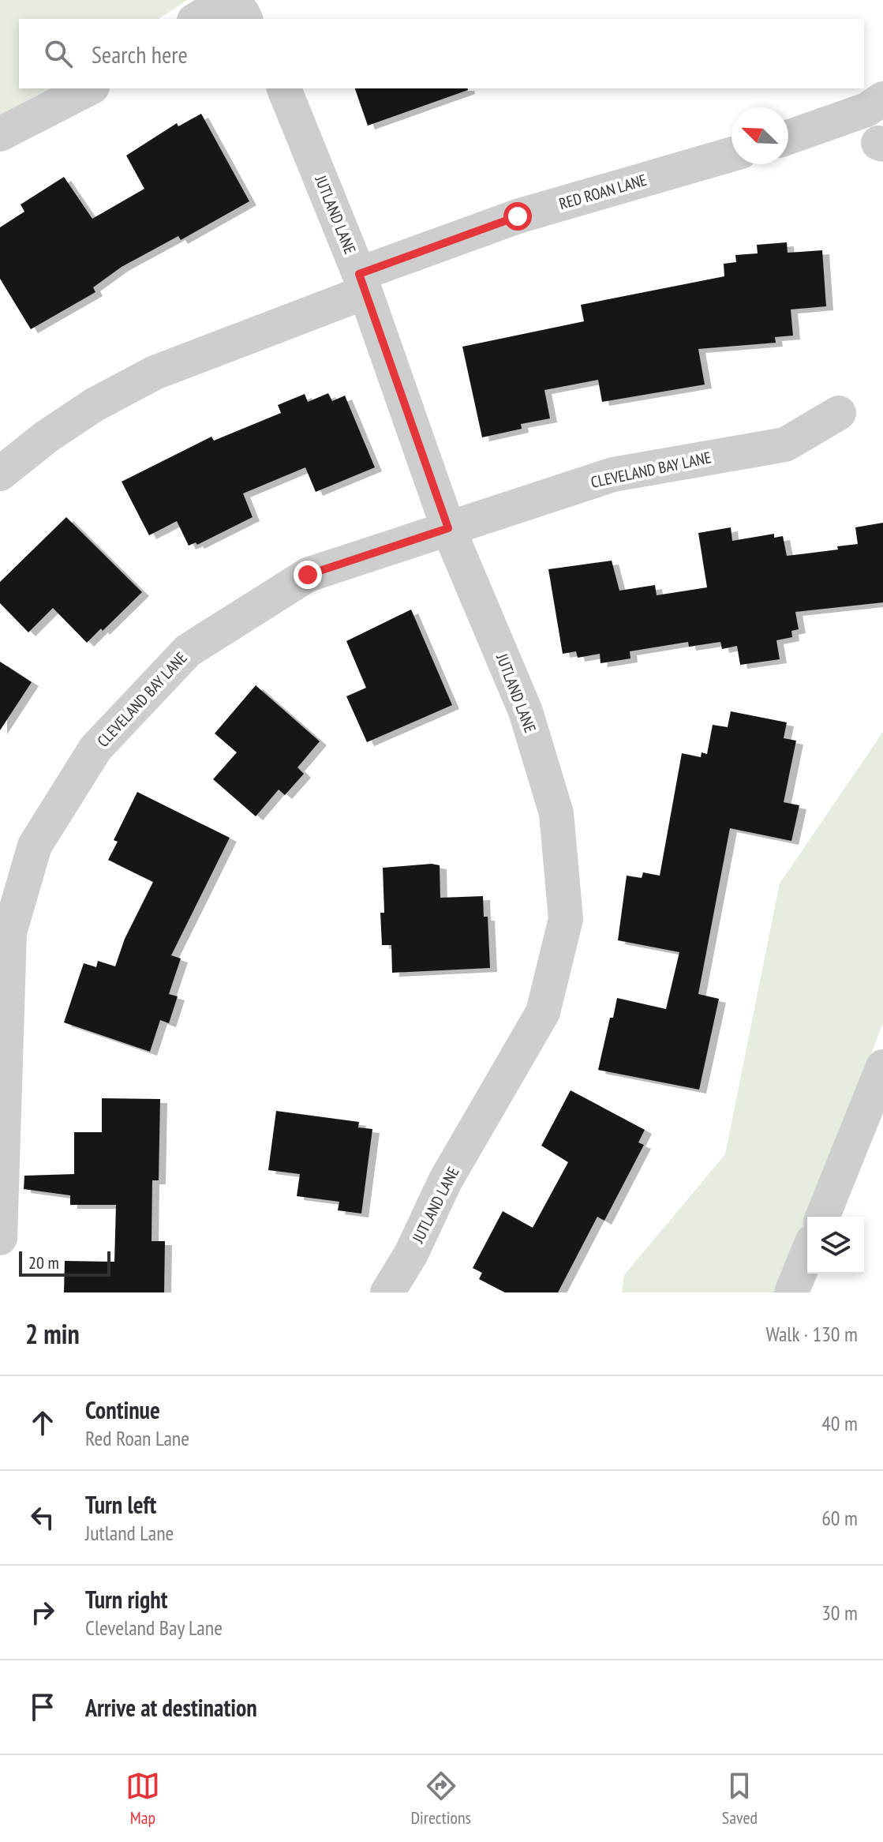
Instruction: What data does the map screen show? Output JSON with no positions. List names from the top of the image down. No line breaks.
{"streets":{"street":["RED ROAN LANE","JUTLAND LANE","CLEVELAND BAY LANE"]},"crossings":[["RED ROAN LANE","JUTLAND LANE"],["JUTLAND LANE","CLEVELAND BAY LANE"]],"scale_bar":"20 m","north":"top left","page":{"search":"Search here","scale":"20 m","heading":["2 min","Walk · 130 m"],"list":[["Continue","Red Roan Lane","40 m"],["Turn left","Jutland Lane","60 m"],["Turn right","Cleveland Bay Lane","30 m"],"Arrive at destination"],"nav":["Map","Directions","Saved"]}}
